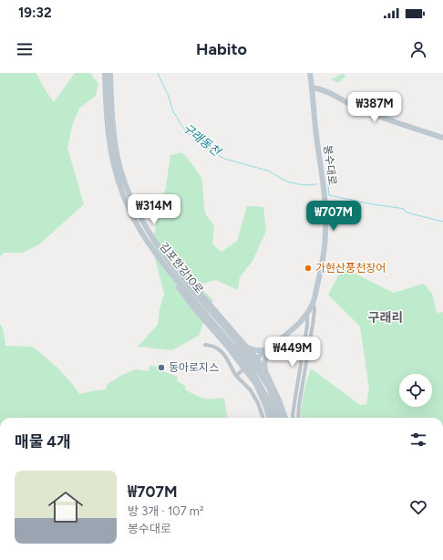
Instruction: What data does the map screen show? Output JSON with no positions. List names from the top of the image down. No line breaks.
{"streets":{"street":["봉수대로","김포한강10로"]},"districts":["구래리"],"water":["구래동천"],"places":["가현산풍천장어","동아로지스"],"page":{"status":"19:32","header":"Habito","price":["₩387M","₩314M","₩707M","₩449M"],"heading":"매물 4개","list":[{"name":"₩707M","note":"방 3개 · 107 m² · 봉수대로"}]}}
